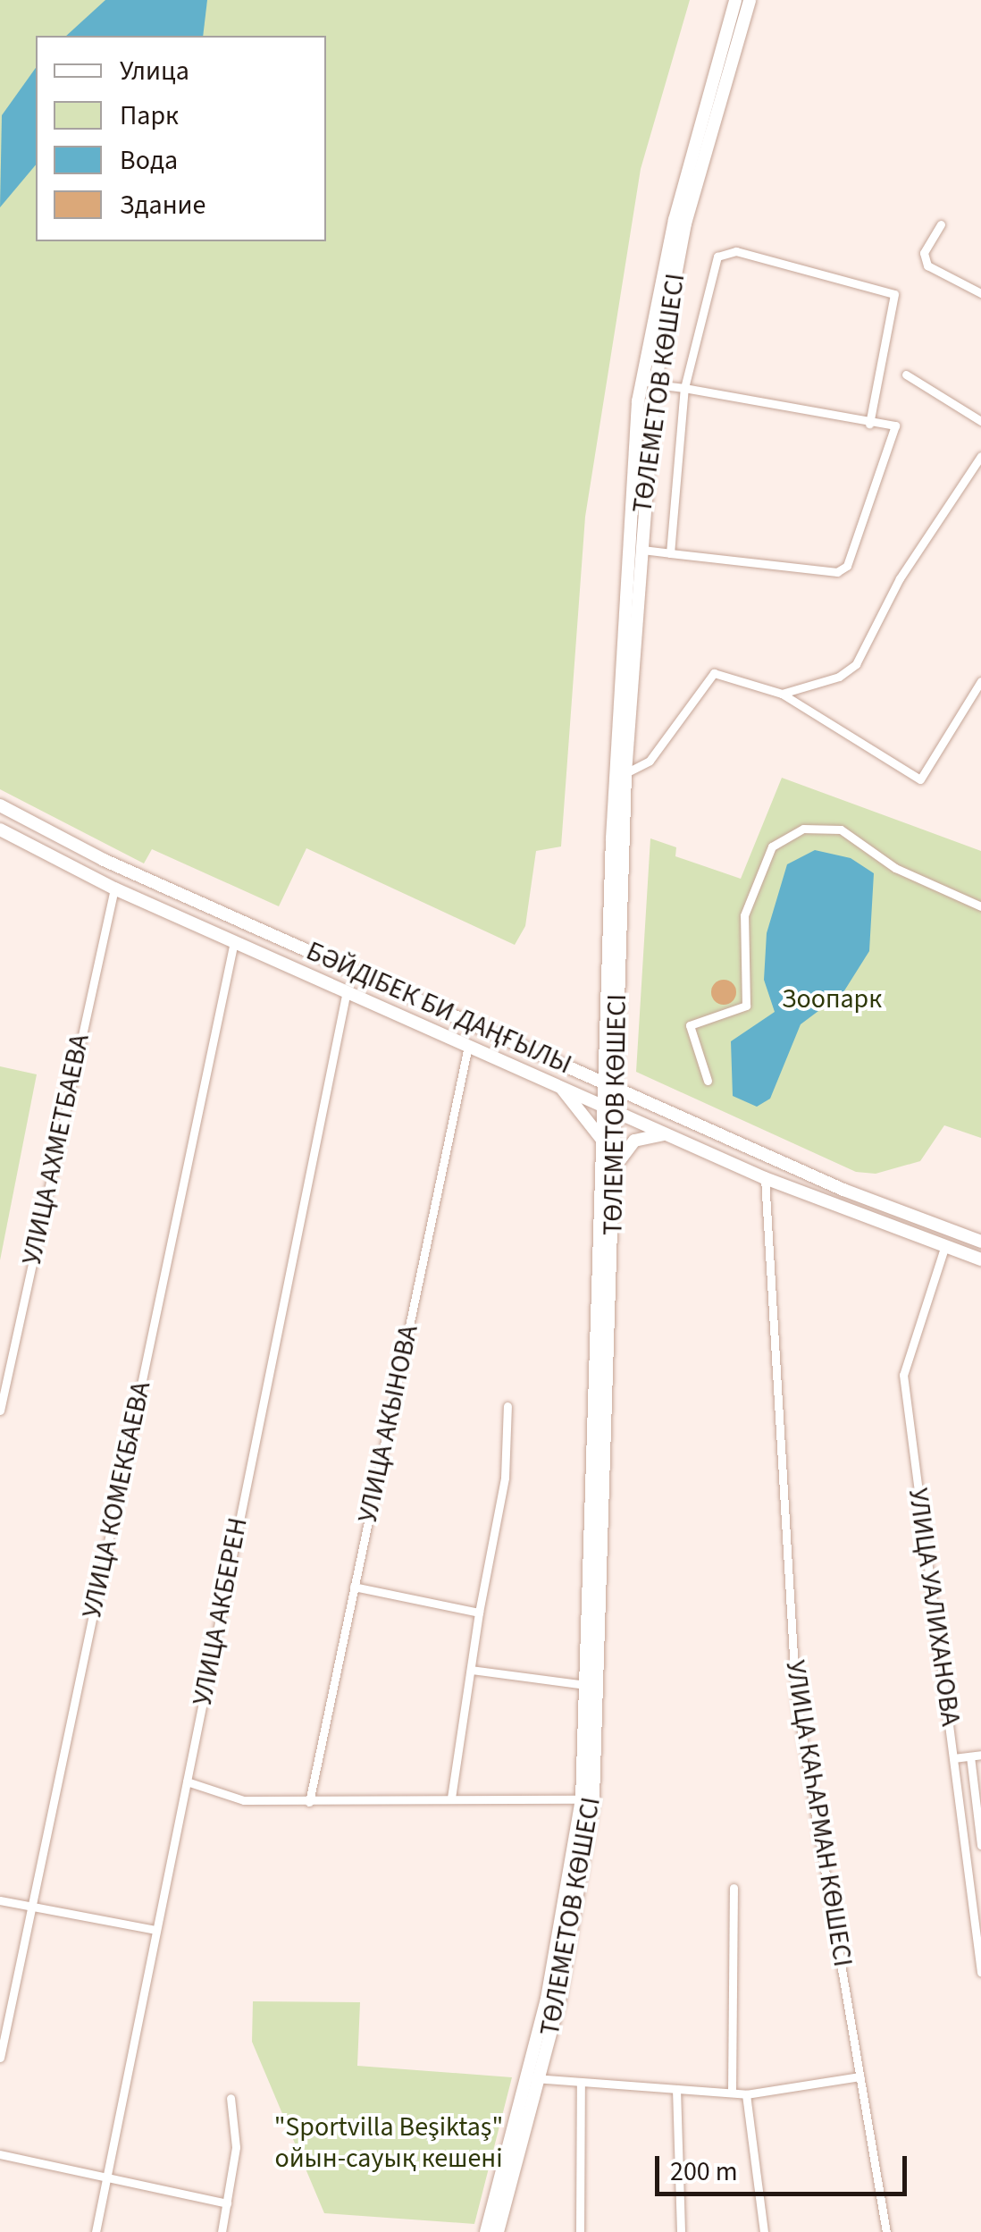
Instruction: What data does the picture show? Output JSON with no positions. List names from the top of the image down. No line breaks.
{"streets":{"main road":["ТӨЛЕМЕТОВ КӨШЕСІ","БӘЙДІБЕК БИ ДАҢҒЫЛЫ"],"street":["УЛИЦА АХМЕТБАЕВА","УЛИЦА АКЫНОВА","УЛИЦА КОМЕКБАЕВА","УЛИЦА УАЛИХАНОВА","УЛИЦА АКБЕРЕН","УЛИЦА КАҺАРМАН КӨШЕСІ"]},"crossings":[["ТӨЛЕМЕТОВ КӨШЕСІ","БӘЙДІБЕК БИ ДАҢҒЫЛЫ"],["БӘЙДІБЕК БИ ДАҢҒЫЛЫ","УЛИЦА АХМЕТБАЕВА"],["БӘЙДІБЕК БИ ДАҢҒЫЛЫ","УЛИЦА АКЫНОВА"],["БӘЙДІБЕК БИ ДАҢҒЫЛЫ","УЛИЦА КОМЕКБАЕВА"],["БӘЙДІБЕК БИ ДАҢҒЫЛЫ","УЛИЦА УАЛИХАНОВА"],["БӘЙДІБЕК БИ ДАҢҒЫЛЫ","УЛИЦА АКБЕРЕН"],["БӘЙДІБЕК БИ ДАҢҒЫЛЫ","УЛИЦА КАҺАРМАН КӨШЕСІ"]],"parks":["Зоопарк","\"Sportvilla Beşiktaş\" ойын-сауық кешені"],"legend":["Улица","Парк","Вода","Здание"],"scale_bar":"200 m"}
